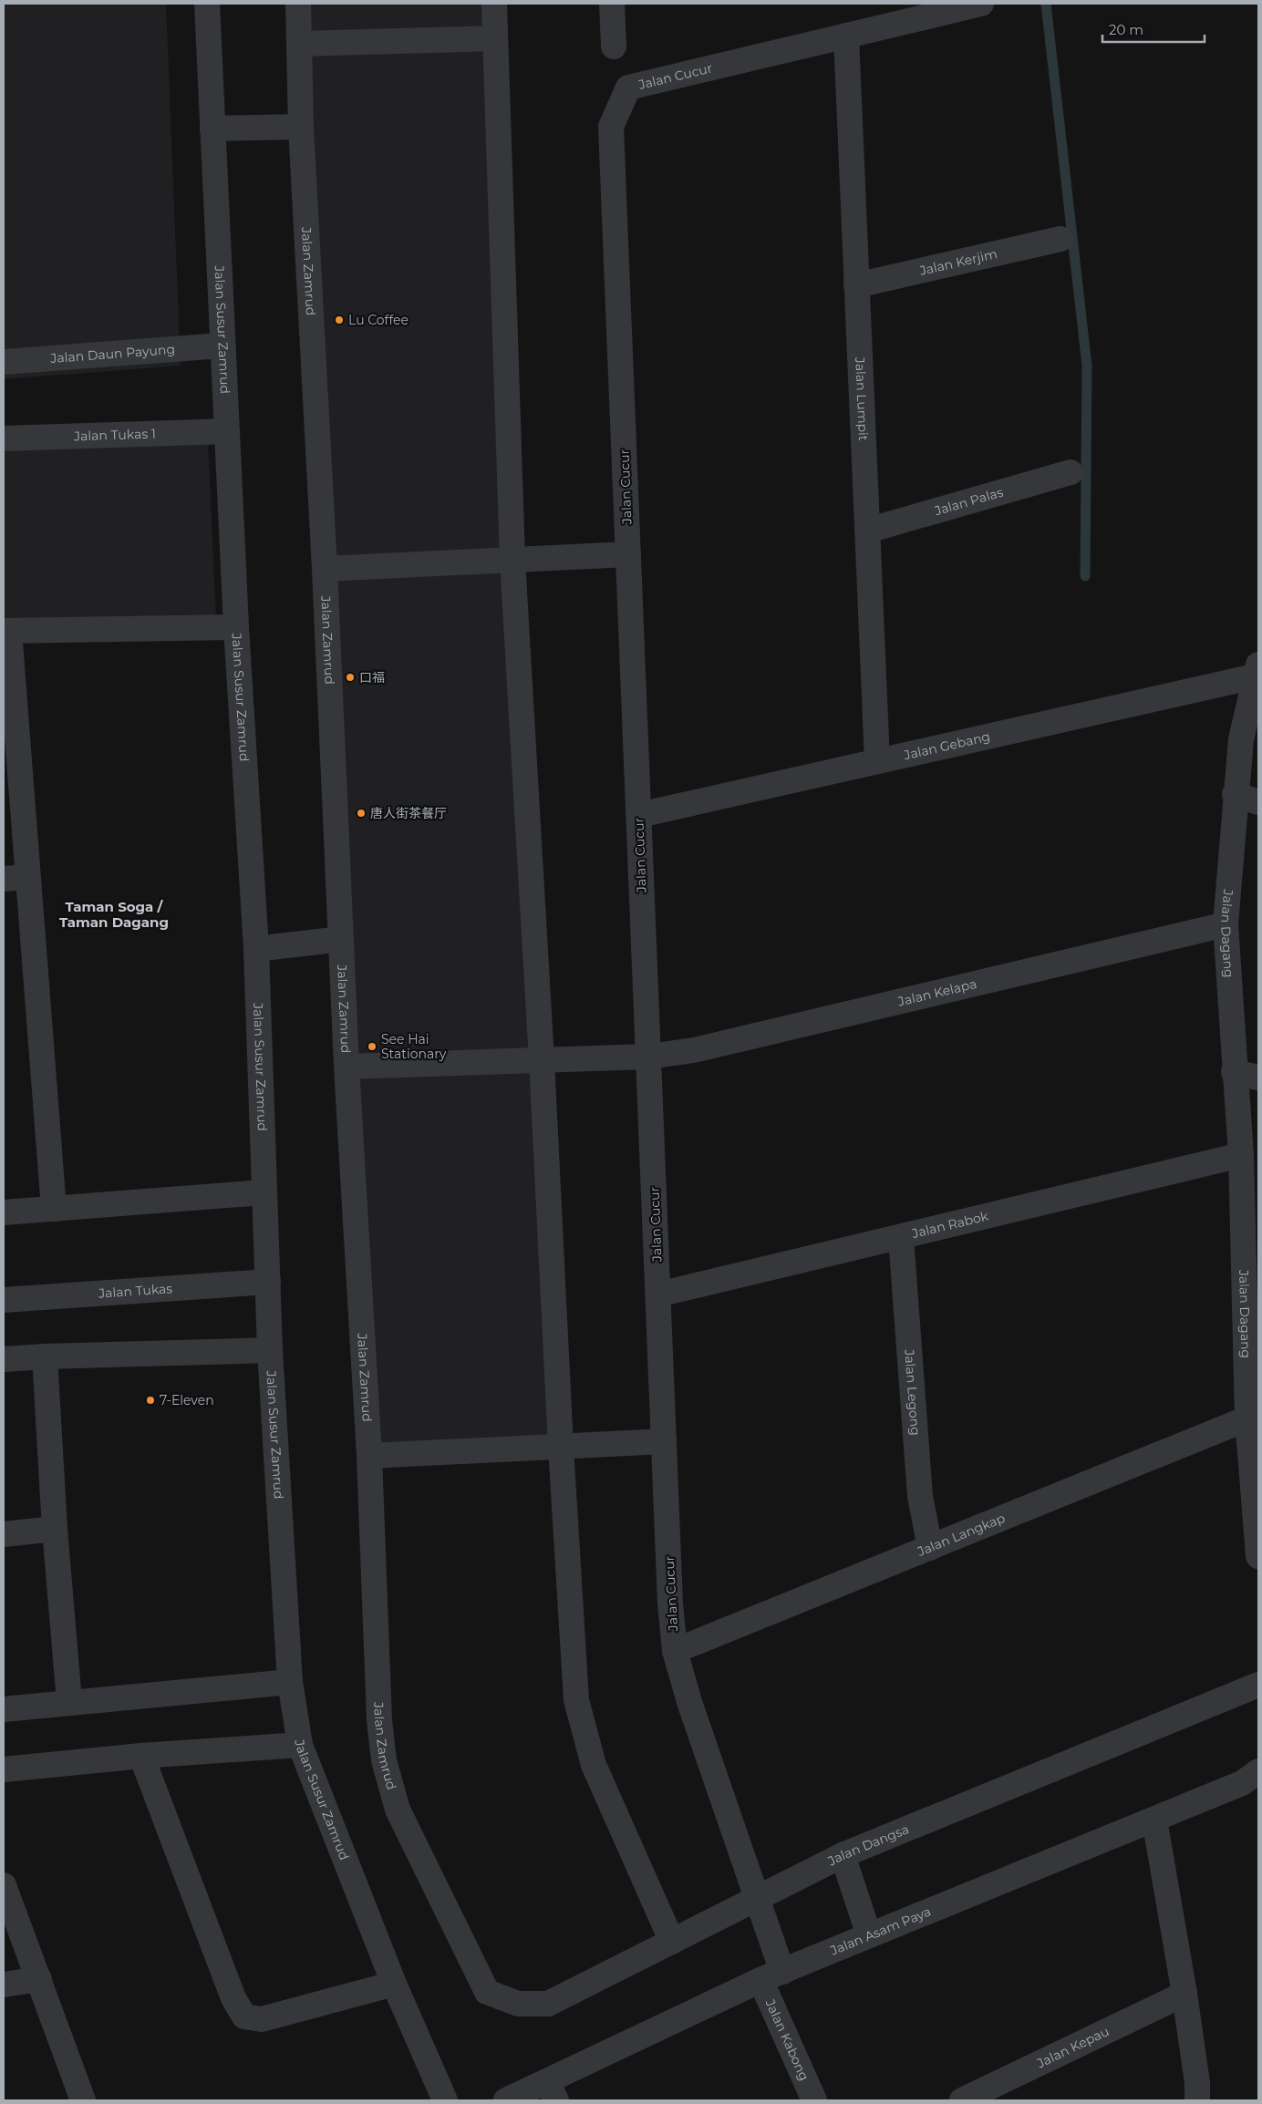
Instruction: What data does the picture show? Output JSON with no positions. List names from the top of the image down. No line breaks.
{"streets":{"street":["Jalan Cucur","Jalan Kerjim","Jalan Zamrud","Jalan Susur Zamrud","Jalan Daun Payung","Jalan Lumpit","Jalan Tukas 1","Jalan Palas","Jalan Gebang","Jalan Dagang","Jalan Kelapa","Jalan Rabok","Jalan Tukas","Jalan Legong","Jalan Langkap","Jalan Dangsa","Jalan Asam Paya","Jalan Kabong","Jalan Kepau"]},"crossings":[["Jalan Cucur","Jalan Lumpit"],["Jalan Cucur","Jalan Gebang"],["Jalan Cucur","Jalan Kelapa"],["Jalan Cucur","Jalan Rabok"],["Jalan Cucur","Jalan Langkap"],["Jalan Cucur","Jalan Dangsa"],["Jalan Cucur","Jalan Asam Paya"],["Jalan Cucur","Jalan Kabong"],["Jalan Kerjim","Jalan Lumpit"],["Jalan Zamrud","Jalan Kelapa"],["Jalan Zamrud","Jalan Dangsa"],["Jalan Susur Zamrud","Jalan Daun Payung"],["Jalan Susur Zamrud","Jalan Tukas 1"],["Jalan Susur Zamrud","Jalan Tukas"],["Jalan Lumpit","Jalan Palas"],["Jalan Lumpit","Jalan Gebang"],["Jalan Gebang","Jalan Dagang"],["Jalan Dagang","Jalan Kelapa"],["Jalan Dagang","Jalan Rabok"],["Jalan Dagang","Jalan Langkap"],["Jalan Rabok","Jalan Legong"],["Jalan Legong","Jalan Langkap"],["Jalan Asam Paya","Jalan Kabong"]],"districts":["Taman Soga / Taman Dagang"],"places":["Lu Coffee","口福","唐人街茶餐厅","See Hai Stationary","7-Eleven"],"scale_bar":"20 m"}
